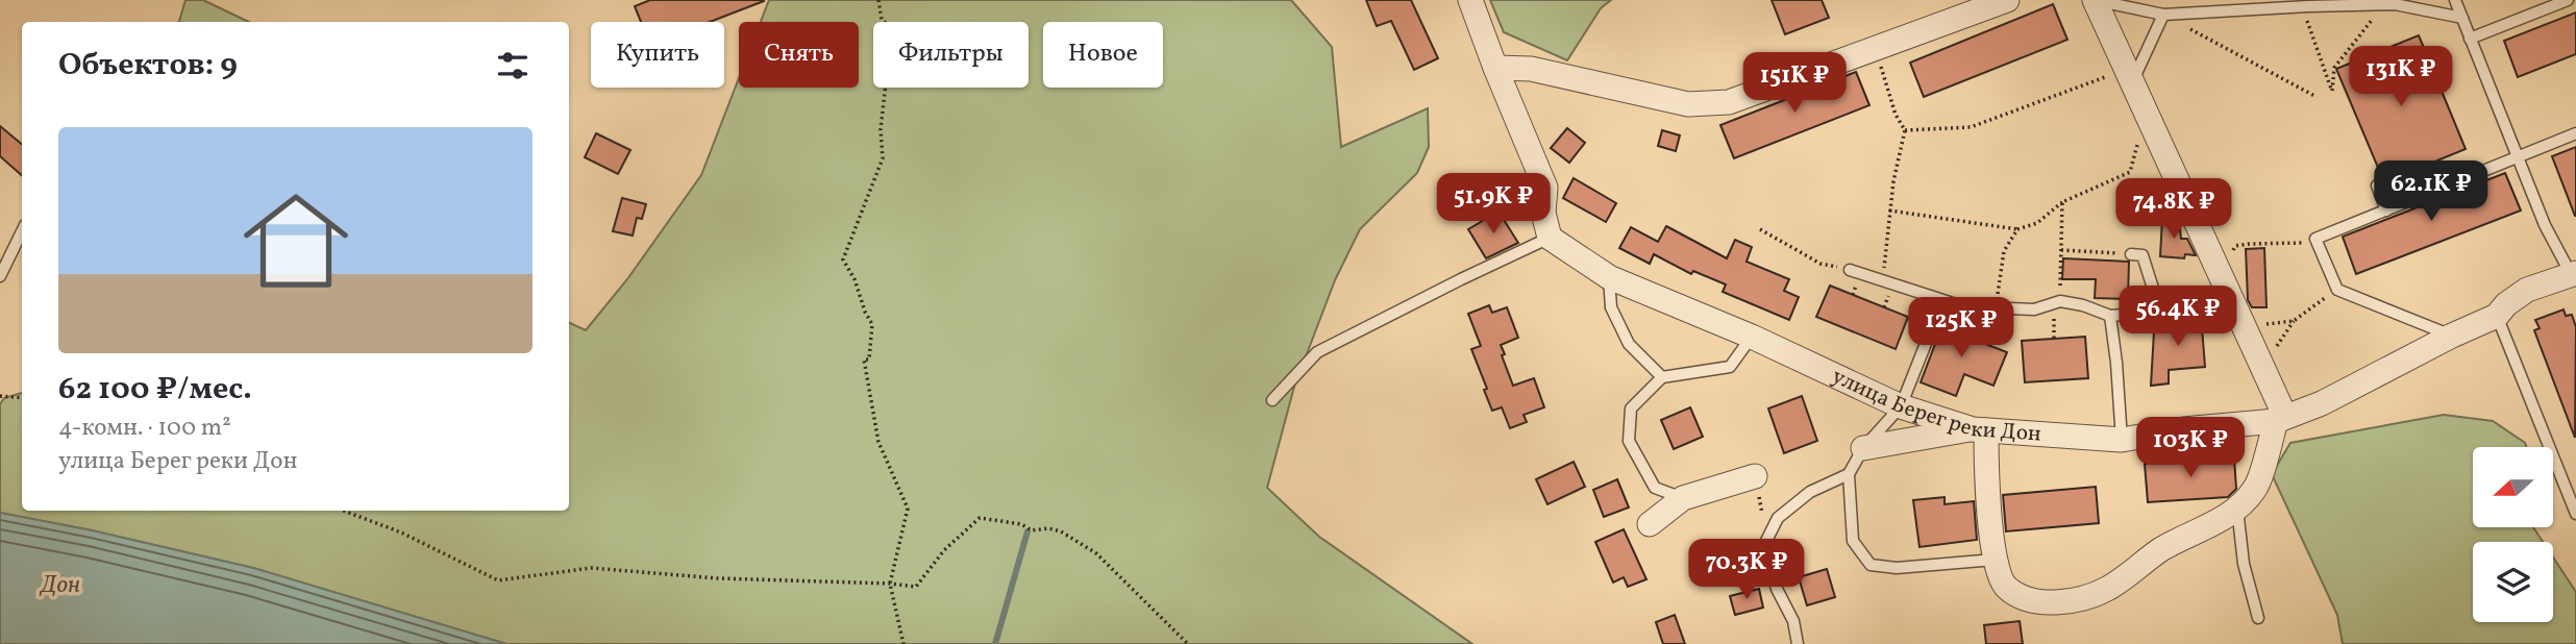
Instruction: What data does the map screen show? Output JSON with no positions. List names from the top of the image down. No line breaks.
{"streets":{"street":["улица Берег реки Дон"]},"water":["Дон"],"north":"left","page":{"chip":["Купить","Снять","Фильтры","Новое"],"heading":"Объектов: 9","price":["131K ₽","151K ₽","62.1K ₽","51.9K ₽","74.8K ₽","56.4K ₽","125K ₽","103K ₽","70.3K ₽"],"list":[{"name":"62 100 ₽/мес.","note":"4-комн. · 100 m² · улица Берег реки Дон"}]}}
